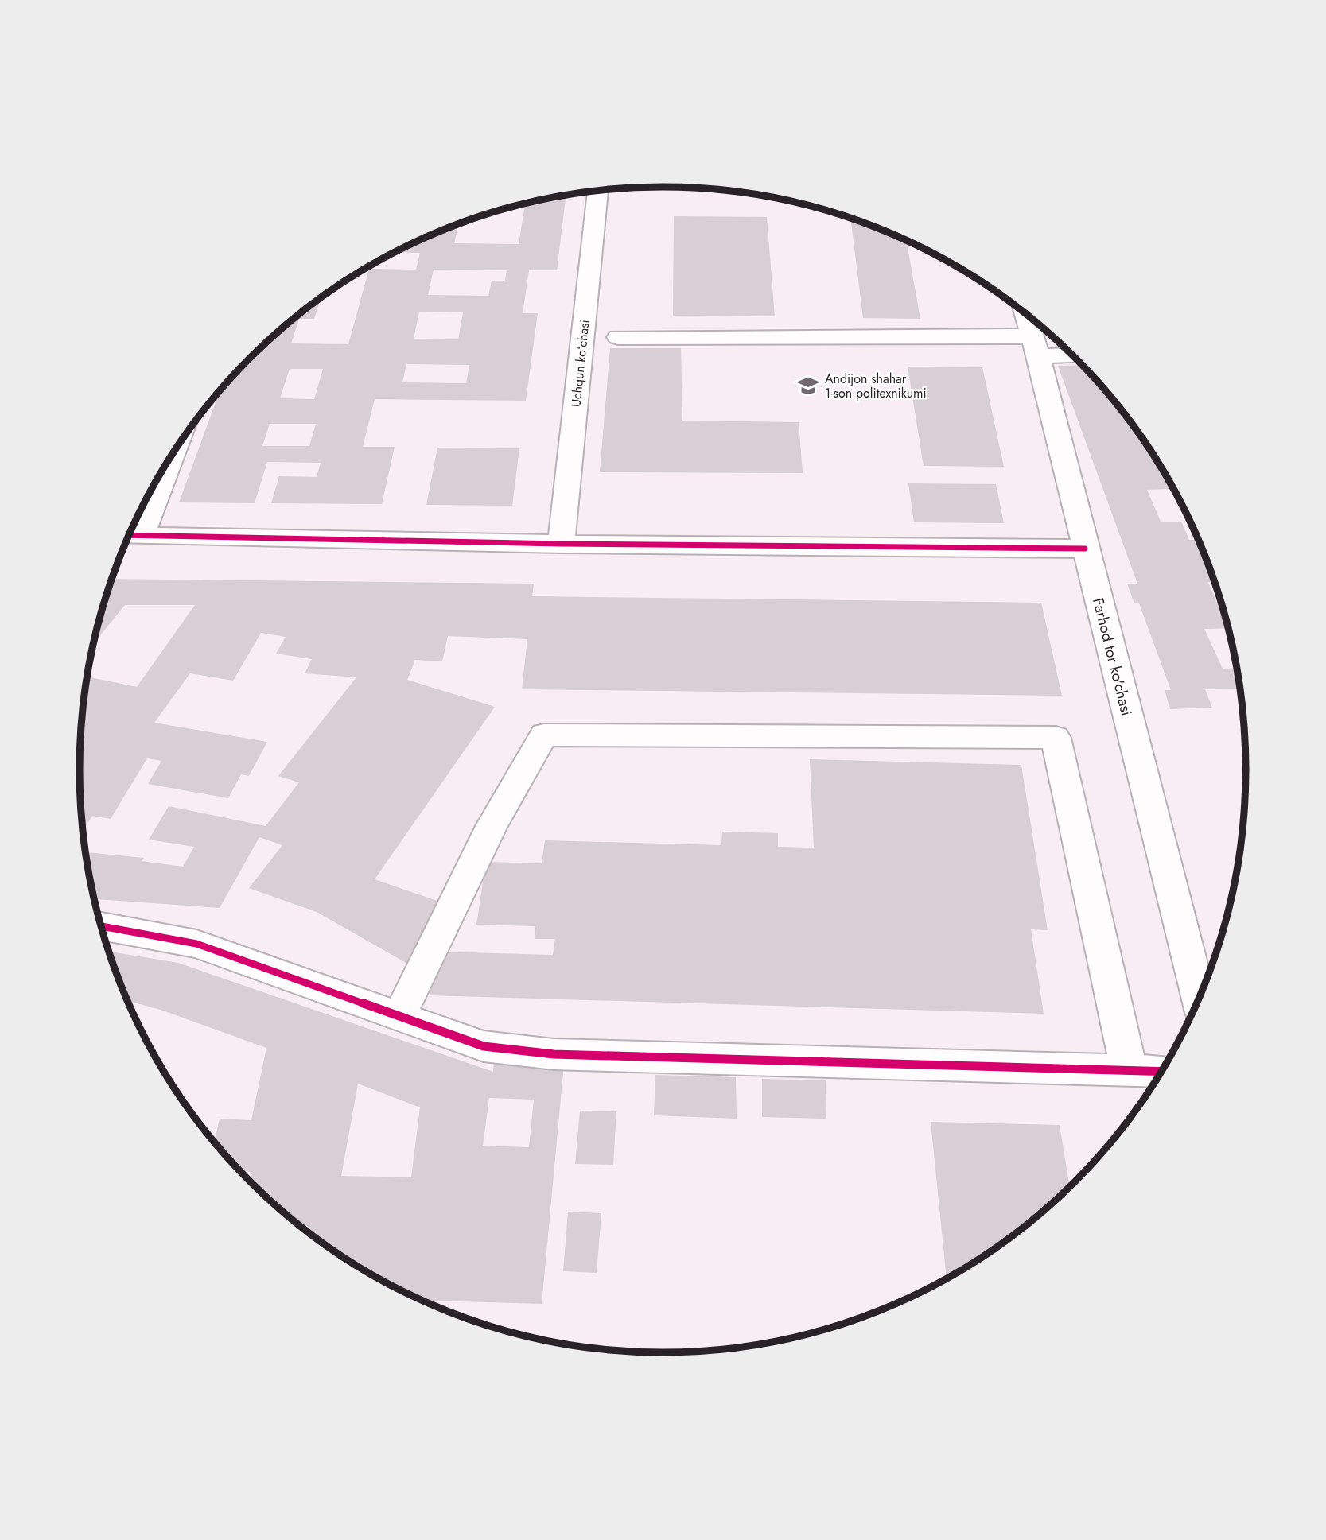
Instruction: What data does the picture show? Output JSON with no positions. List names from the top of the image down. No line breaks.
{"streets":{"street":["Uchqun koʻchasi","Farhod tor ko'chasi"]},"places":{"school or university":["Andijon shahar 1-son politexnikumi"]}}
